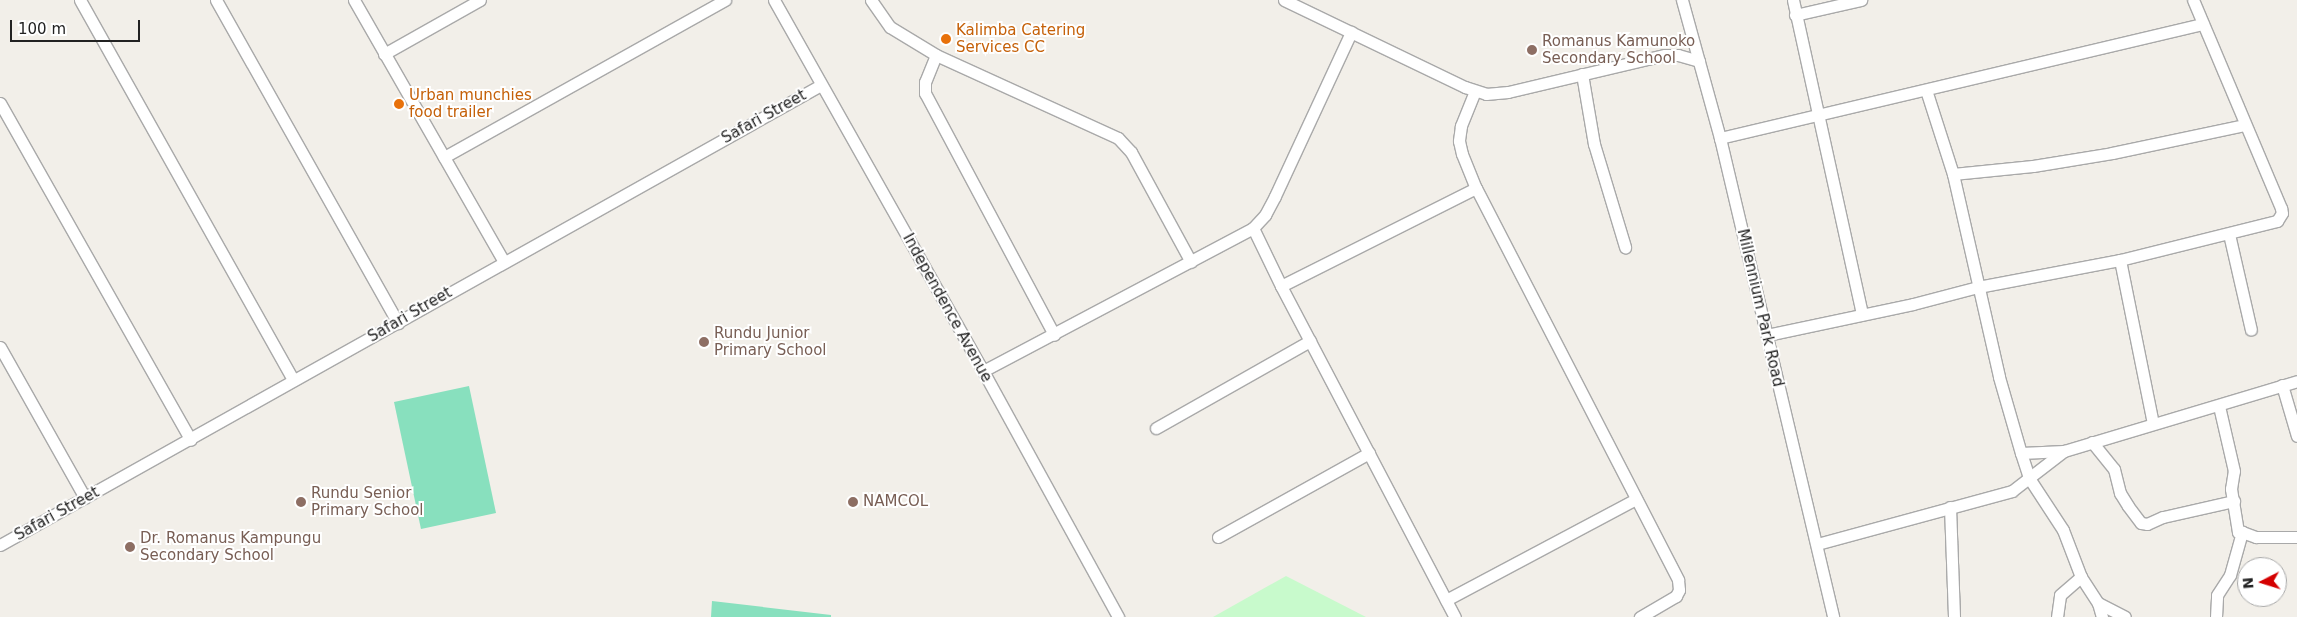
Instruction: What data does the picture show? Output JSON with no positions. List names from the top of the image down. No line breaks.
{"streets":{"street":["Safari Street","Independence Avenue","Millennium Park Road"]},"crossings":[["Safari Street","Independence Avenue"]],"places":["Kalimba Catering Services CC","Romanus Kamunoko Secondary School","Urban munchies food trailer","Rundu Junior Primary School","Rundu Senior Primary School","NAMCOL","Dr. Romanus Kampungu Secondary School"],"scale_bar":"100 m","north":"left"}
